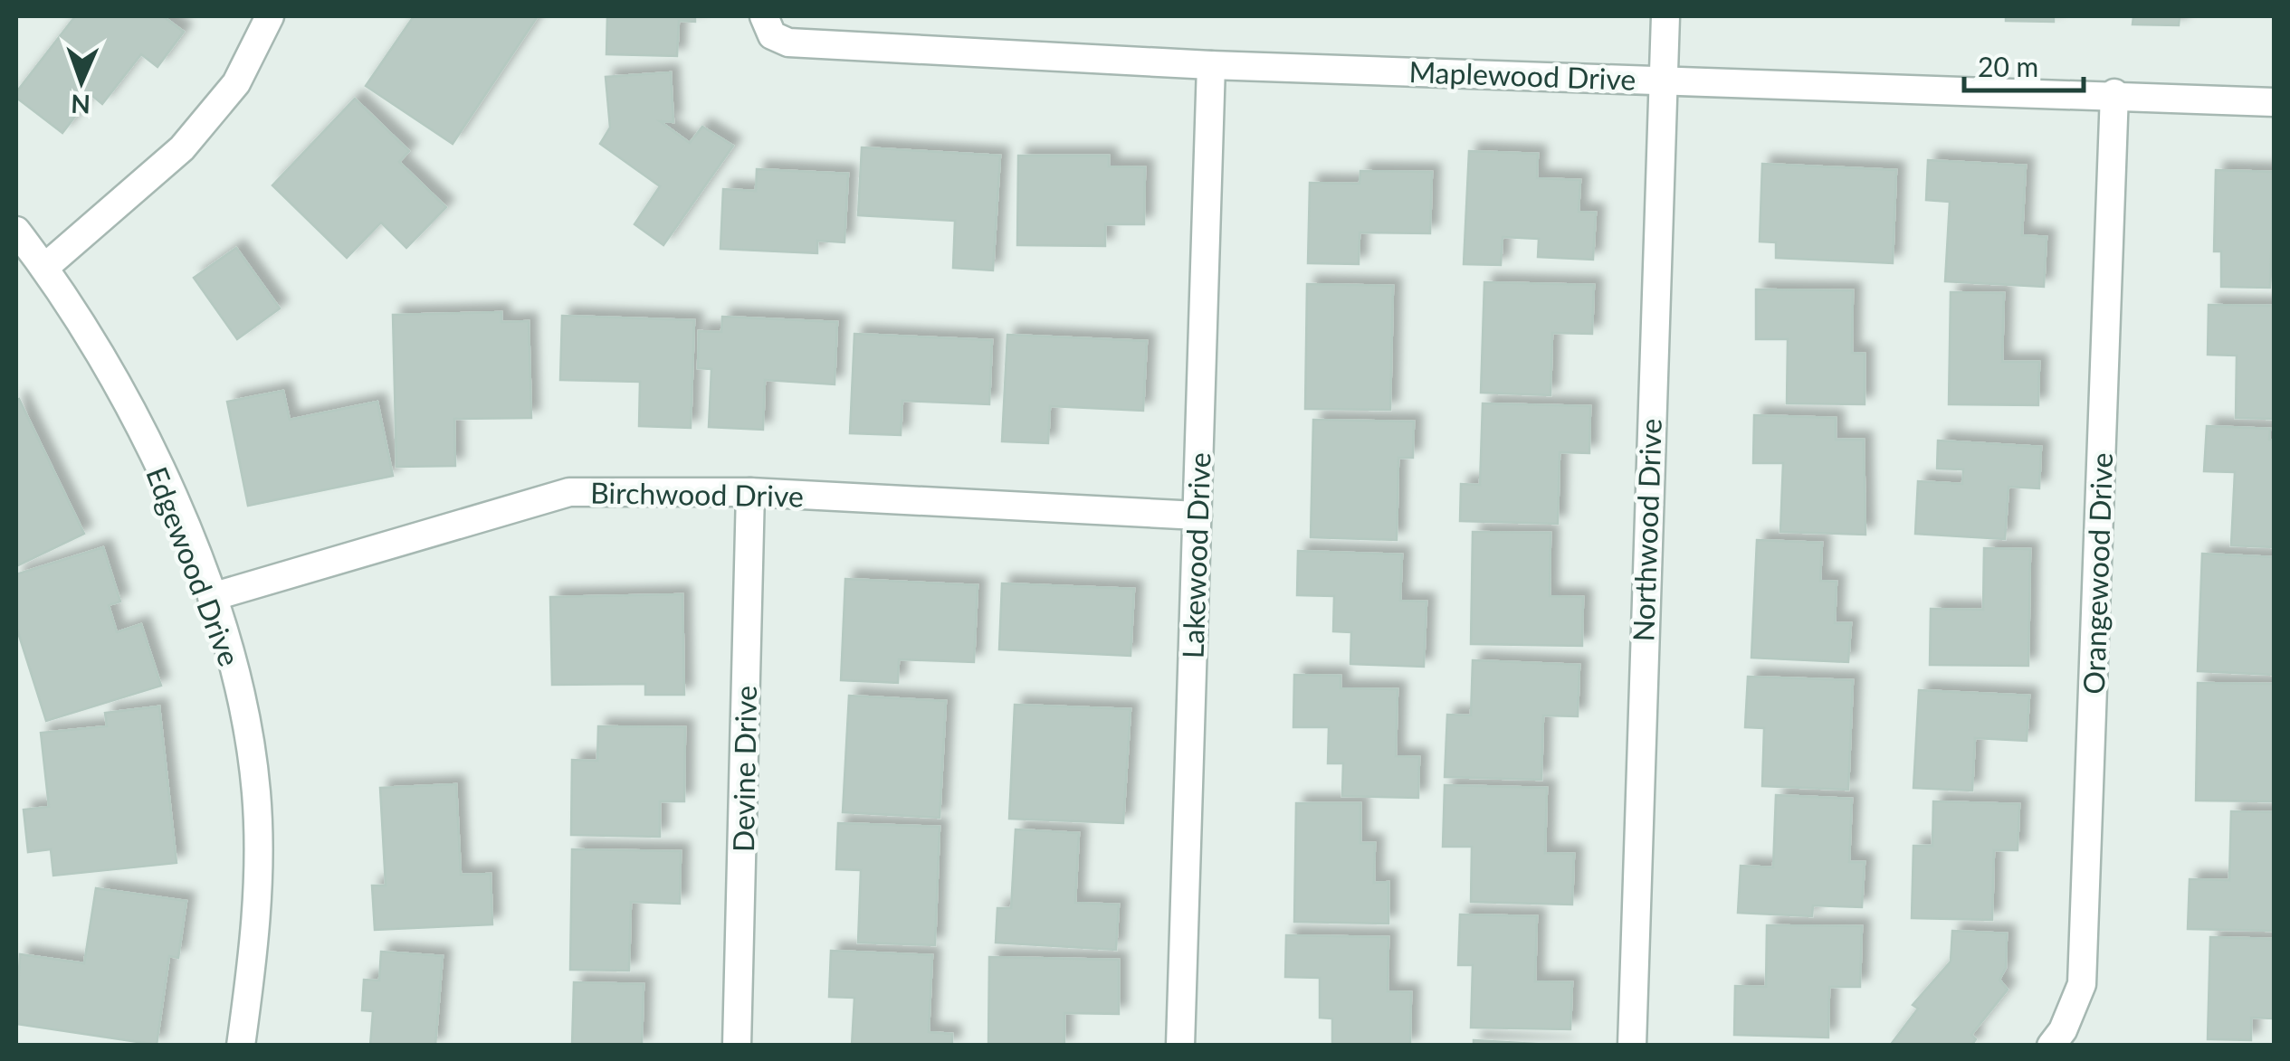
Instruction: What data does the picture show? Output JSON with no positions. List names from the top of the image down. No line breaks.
{"streets":{"street":["Maplewood Drive","Birchwood Drive","Northwood Drive","Lakewood Drive","Edgewood Drive","Orangewood Drive","Devine Drive"]},"crossings":[["Maplewood Drive","Northwood Drive"],["Maplewood Drive","Lakewood Drive"],["Maplewood Drive","Orangewood Drive"],["Birchwood Drive","Lakewood Drive"],["Birchwood Drive","Edgewood Drive"],["Birchwood Drive","Devine Drive"]],"scale_bar":"20 m","north":"bottom"}
